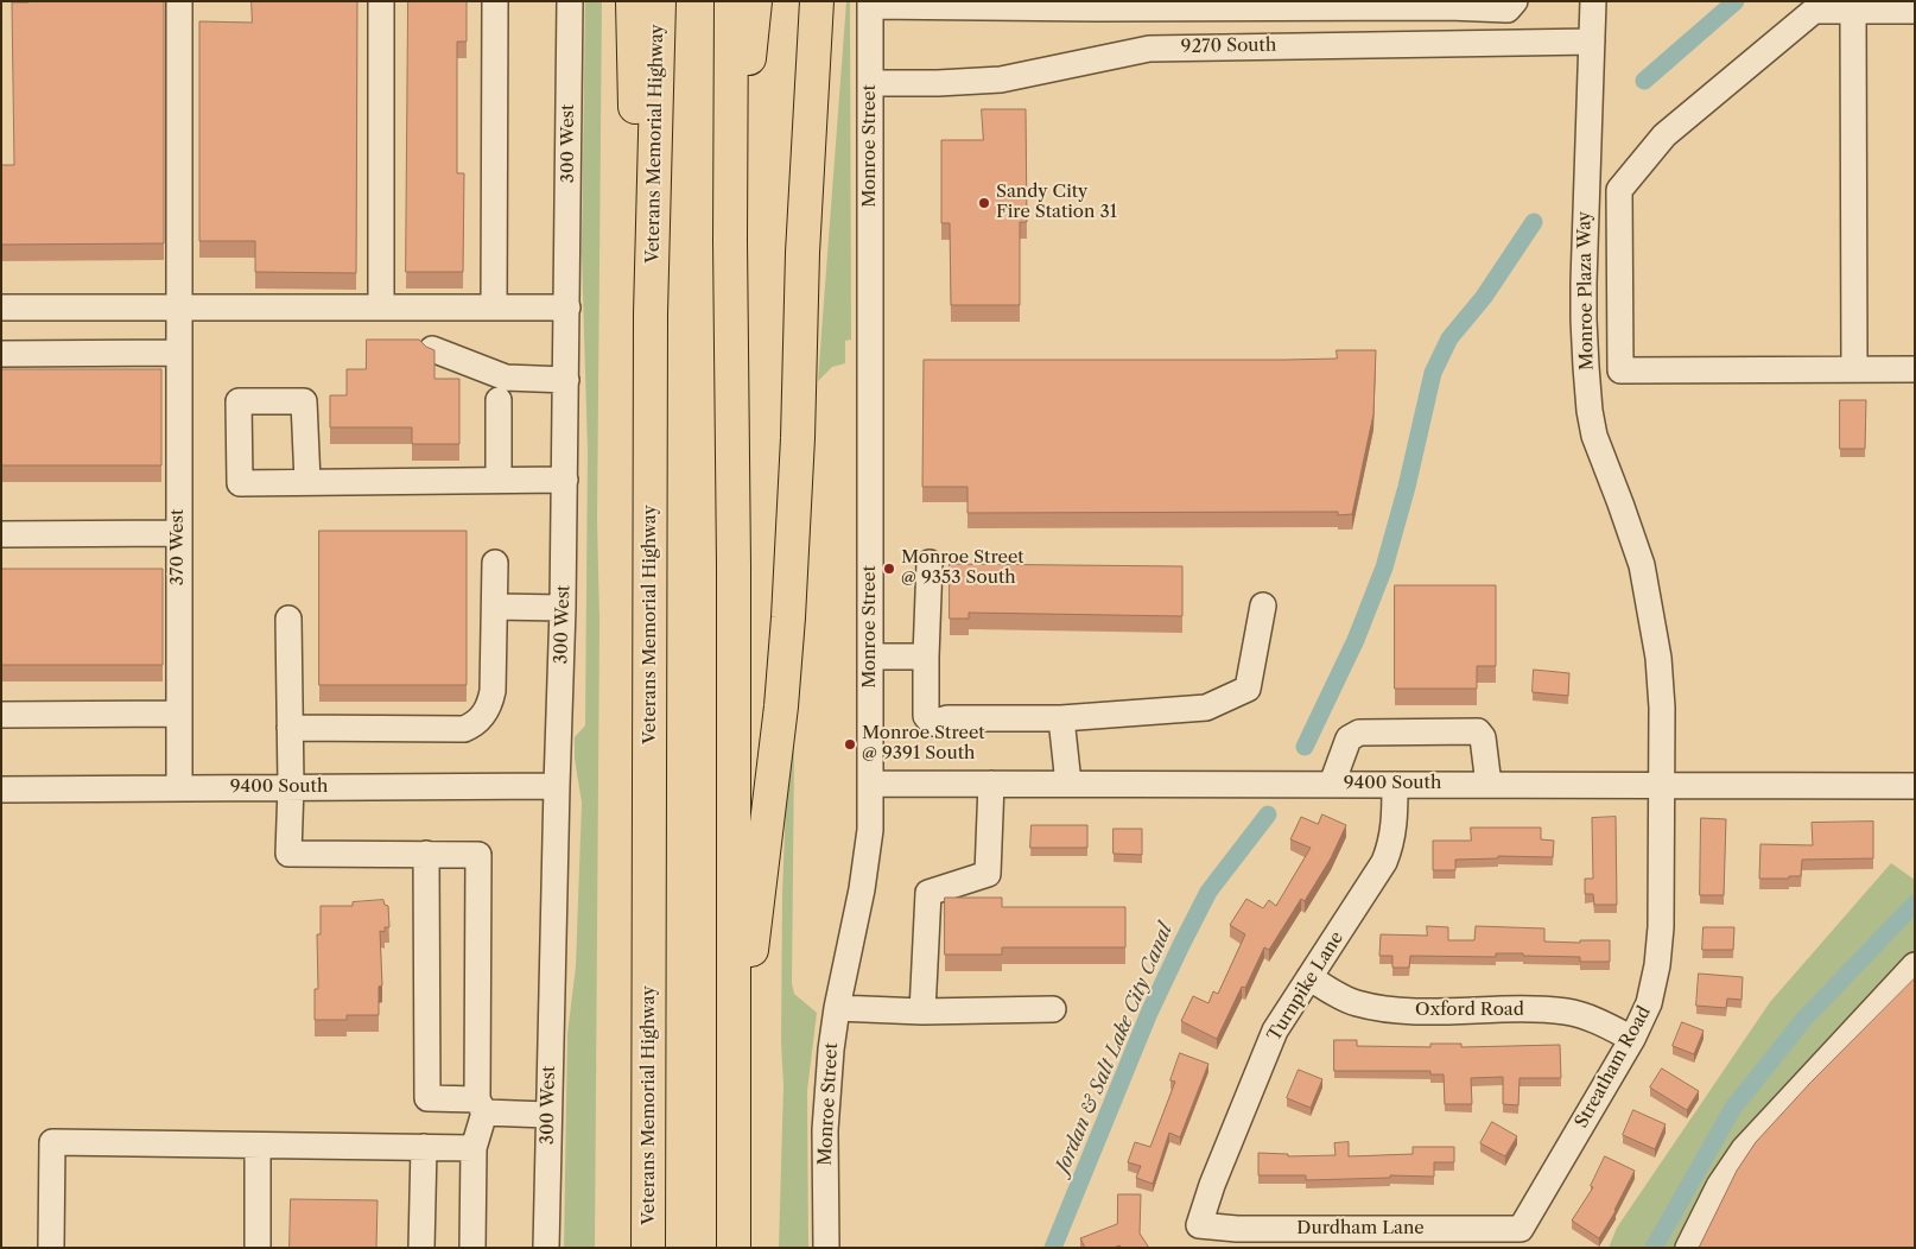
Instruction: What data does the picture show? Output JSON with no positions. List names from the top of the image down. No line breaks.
{"streets":{"highway":["Veterans Memorial Highway"],"street":["9270 South","300 West","Monroe Street","Monroe Plaza Way","370 West","9400 South","Turnpike Lane","Oxford Road","Streatham Road","Durdham Lane"]},"crossings":[["9270 South","Monroe Street"],["9270 South","Monroe Plaza Way"],["300 West","9400 South"],["Monroe Street","9400 South"],["Monroe Plaza Way","9400 South"],["Monroe Plaza Way","Streatham Road"],["370 West","9400 South"],["9400 South","Turnpike Lane"],["9400 South","Streatham Road"],["Turnpike Lane","Oxford Road"],["Turnpike Lane","Durdham Lane"],["Oxford Road","Streatham Road"],["Streatham Road","Durdham Lane"]],"water":["Jordan & Salt Lake City Canal"],"places":["Sandy City Fire Station 31","Monroe Street @ 9353 South","Monroe Street @ 9391 South"]}
